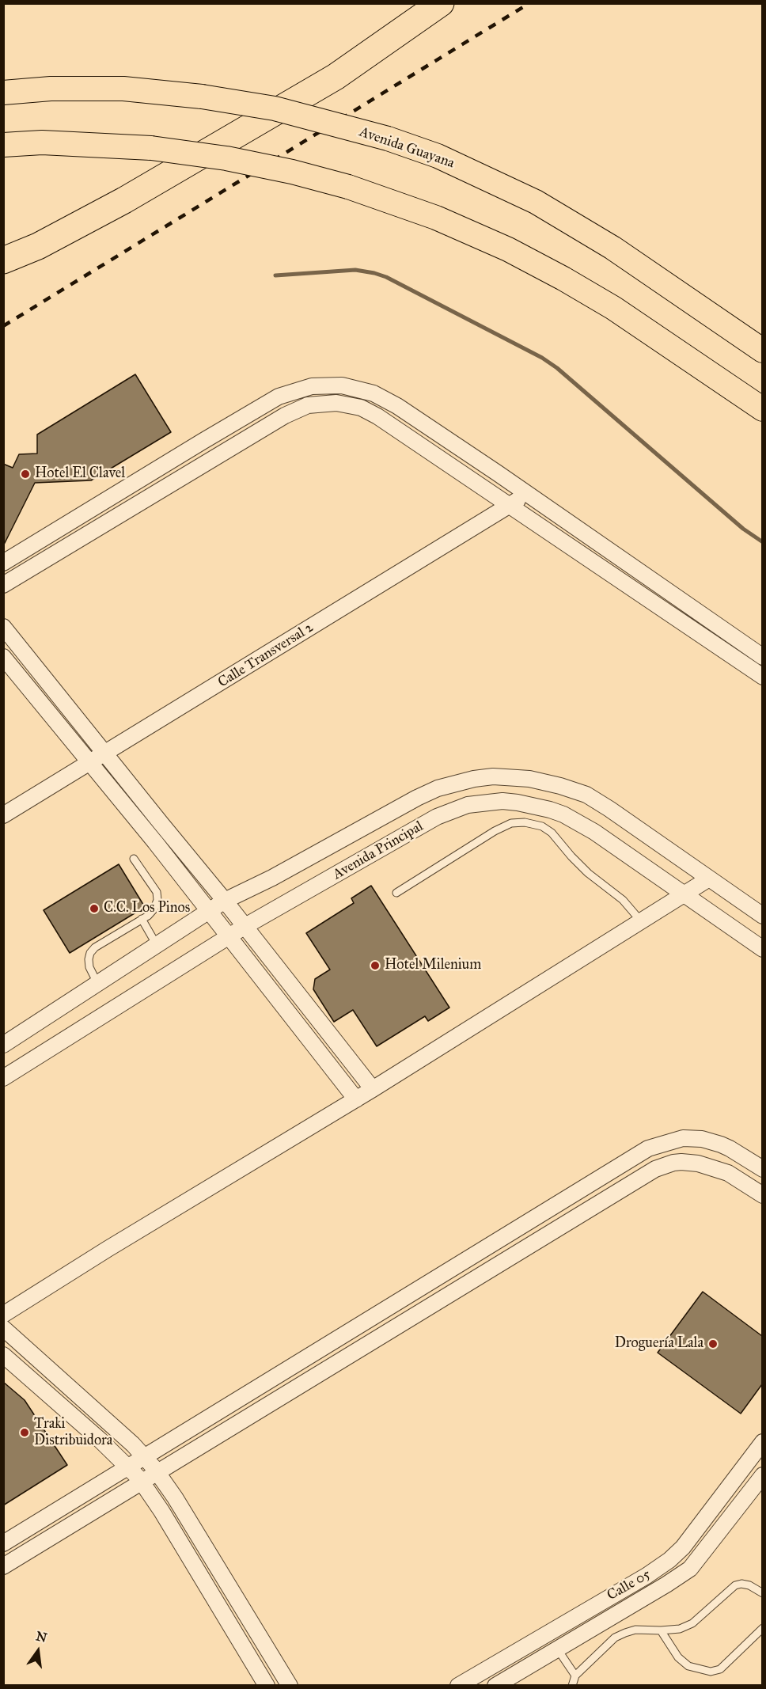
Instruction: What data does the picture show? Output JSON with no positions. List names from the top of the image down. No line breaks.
{"streets":{"main road":["Avenida Guayana"],"street":["Calle Transversal 2","Avenida Principal","Calle 05"]},"places":["Hotel El Clavel","C.C. Los Pinos","Hotel Milenium","Droguería Lala","Traki Distribuidora"],"north":"top"}
